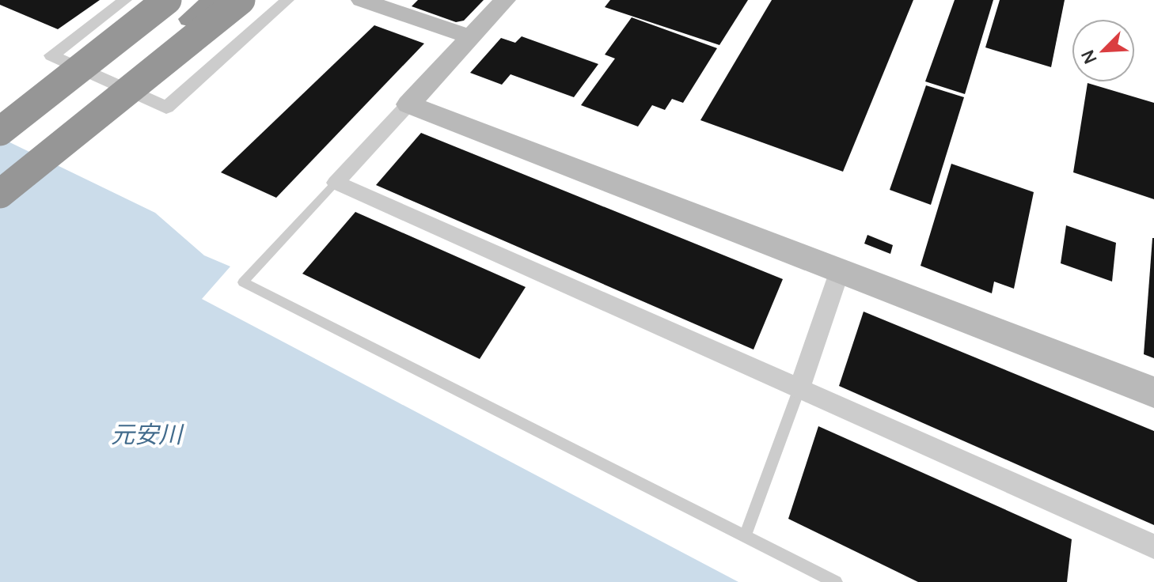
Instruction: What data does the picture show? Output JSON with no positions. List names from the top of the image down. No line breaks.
{"water":["元安川"],"north":"bottom left"}
